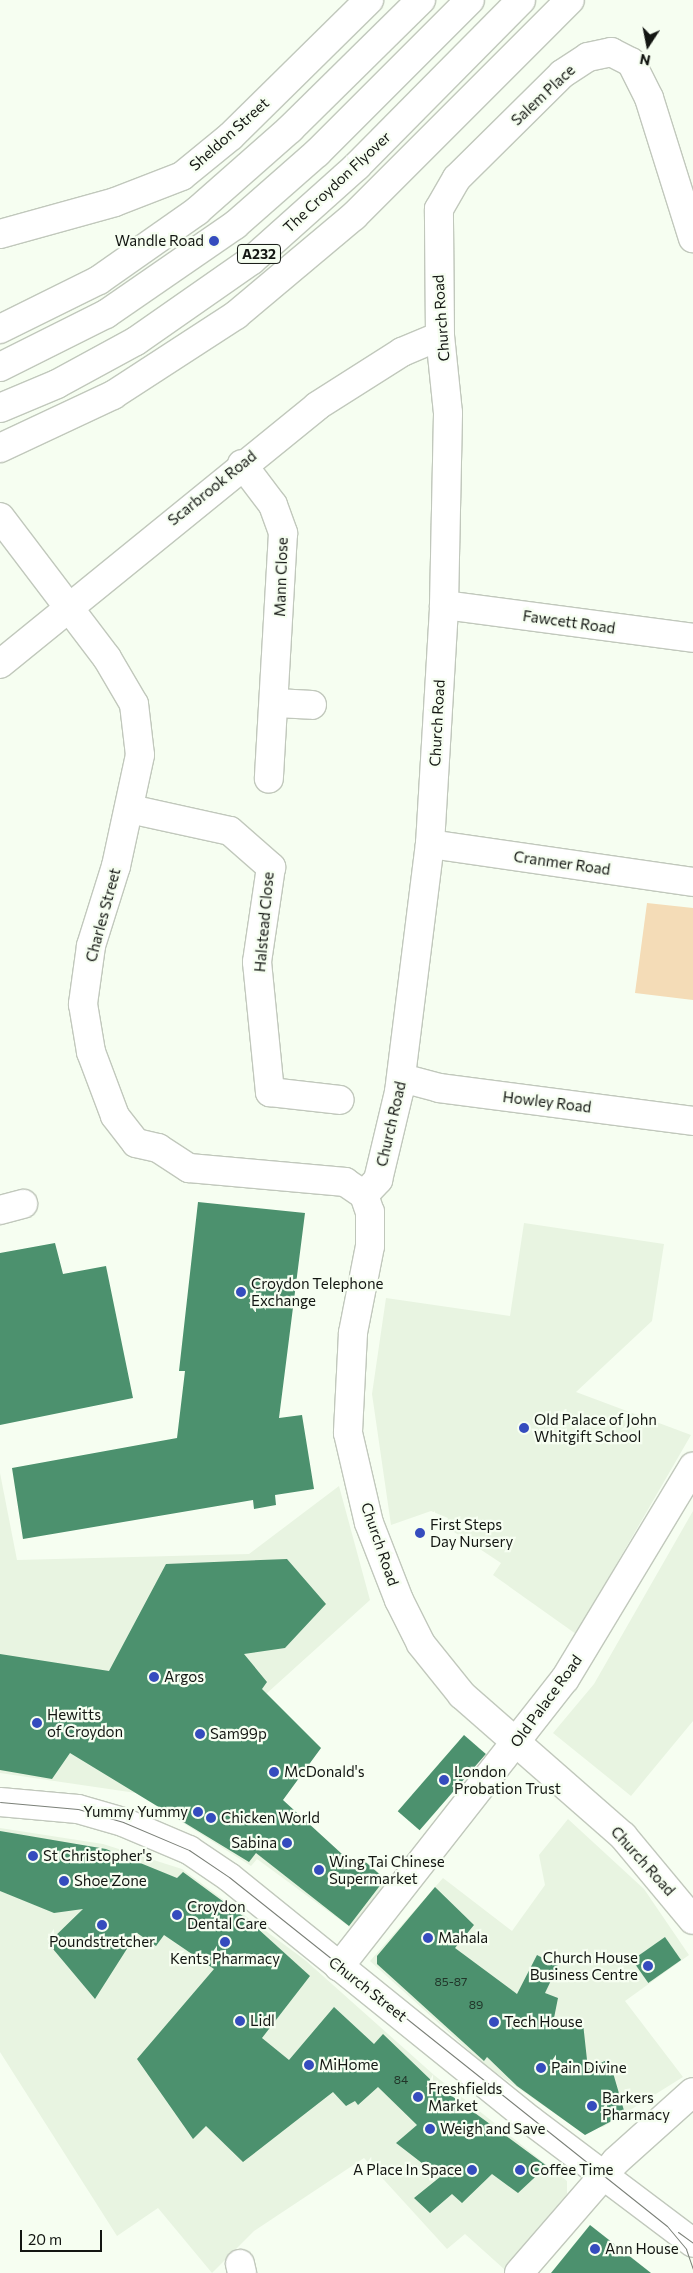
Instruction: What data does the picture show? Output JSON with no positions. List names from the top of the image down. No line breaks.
{"streets":{"main road":["Salem Place","Sheldon Street","The Croydon Flyover","A232","Church Road","Scarbrook Road","Mann Close","Fawcett Road","Cranmer Road","Charles Street","Halstead Close","Howley Road","Old Palace Road","Church Street"]},"crossings":[["Salem Place","Church Road"],["Church Road","Scarbrook Road"],["Church Road","Fawcett Road"],["Church Road","Cranmer Road"],["Church Road","Charles Street"],["Church Road","Howley Road"],["Church Road","Old Palace Road"],["Scarbrook Road","Mann Close"],["Scarbrook Road","Charles Street"],["Charles Street","Halstead Close"],["Old Palace Road","Church Street"]],"places":["Wandle Road","Croydon Telephone Exchange","Old Palace of John Whitgift School","First Steps Day Nursery","Argos","Hewitts of Croydon","Sam99p","McDonald's","London Probation Trust","Yummy Yummy","Chicken World","Sabina","St Christopher's","Wing Tai Chinese Supermarket","Shoe Zone","Croydon Dental Care","Poundstretcher","Mahala","Kents Pharmacy","Church House Business Centre","Lidl","Tech House","MiHome","Pain Divine","Freshfields Market","Barkers Pharmacy","Weigh and Save","A Place In Space","Coffee Time","Ann House"],"house_numbers":["85-87","89","84"],"scale_bar":"20 m","north":"bottom"}
